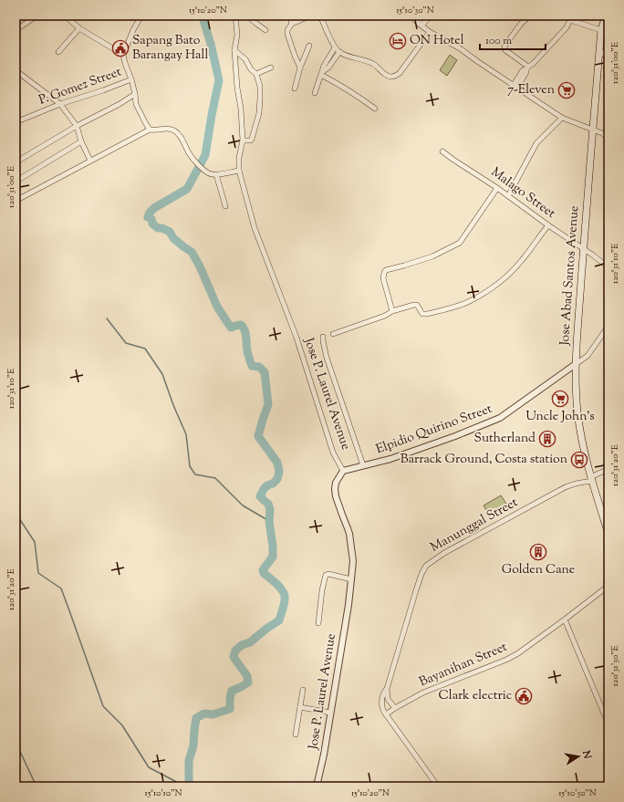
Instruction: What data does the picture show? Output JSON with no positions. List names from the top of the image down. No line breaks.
{"streets":{"main road":["Jose Abad Santos Avenue"],"street":["P. Gomez Street","Malago Street","Jose P. Laurel Avenue","Elpidio Quirino Street","Manunggal Street","Bayanihan Street"]},"crossings":[["Malago Street","Jose Abad Santos Avenue"],["Jose Abad Santos Avenue","Elpidio Quirino Street"],["Jose Abad Santos Avenue","Manunggal Street"],["Jose P. Laurel Avenue","Elpidio Quirino Street"]],"places":{"hotel":["ON Hotel"],"public building":["Sapang Bato Barangay Hall","Clark electric"],"supermarket":["7-Eleven","Uncle John's"],"building":["Sutherland","Golden Cane"],"bus stop":["Barrack Ground, Costa station"]},"scale_bar":"100 m","north":"right","coordinates":["15°10'20\"N","15°10'30\"N","120°31'00\"E","120°31'10\"E","120°31'20\"E","120°31'30\"E","15°10'10\"N"]}
